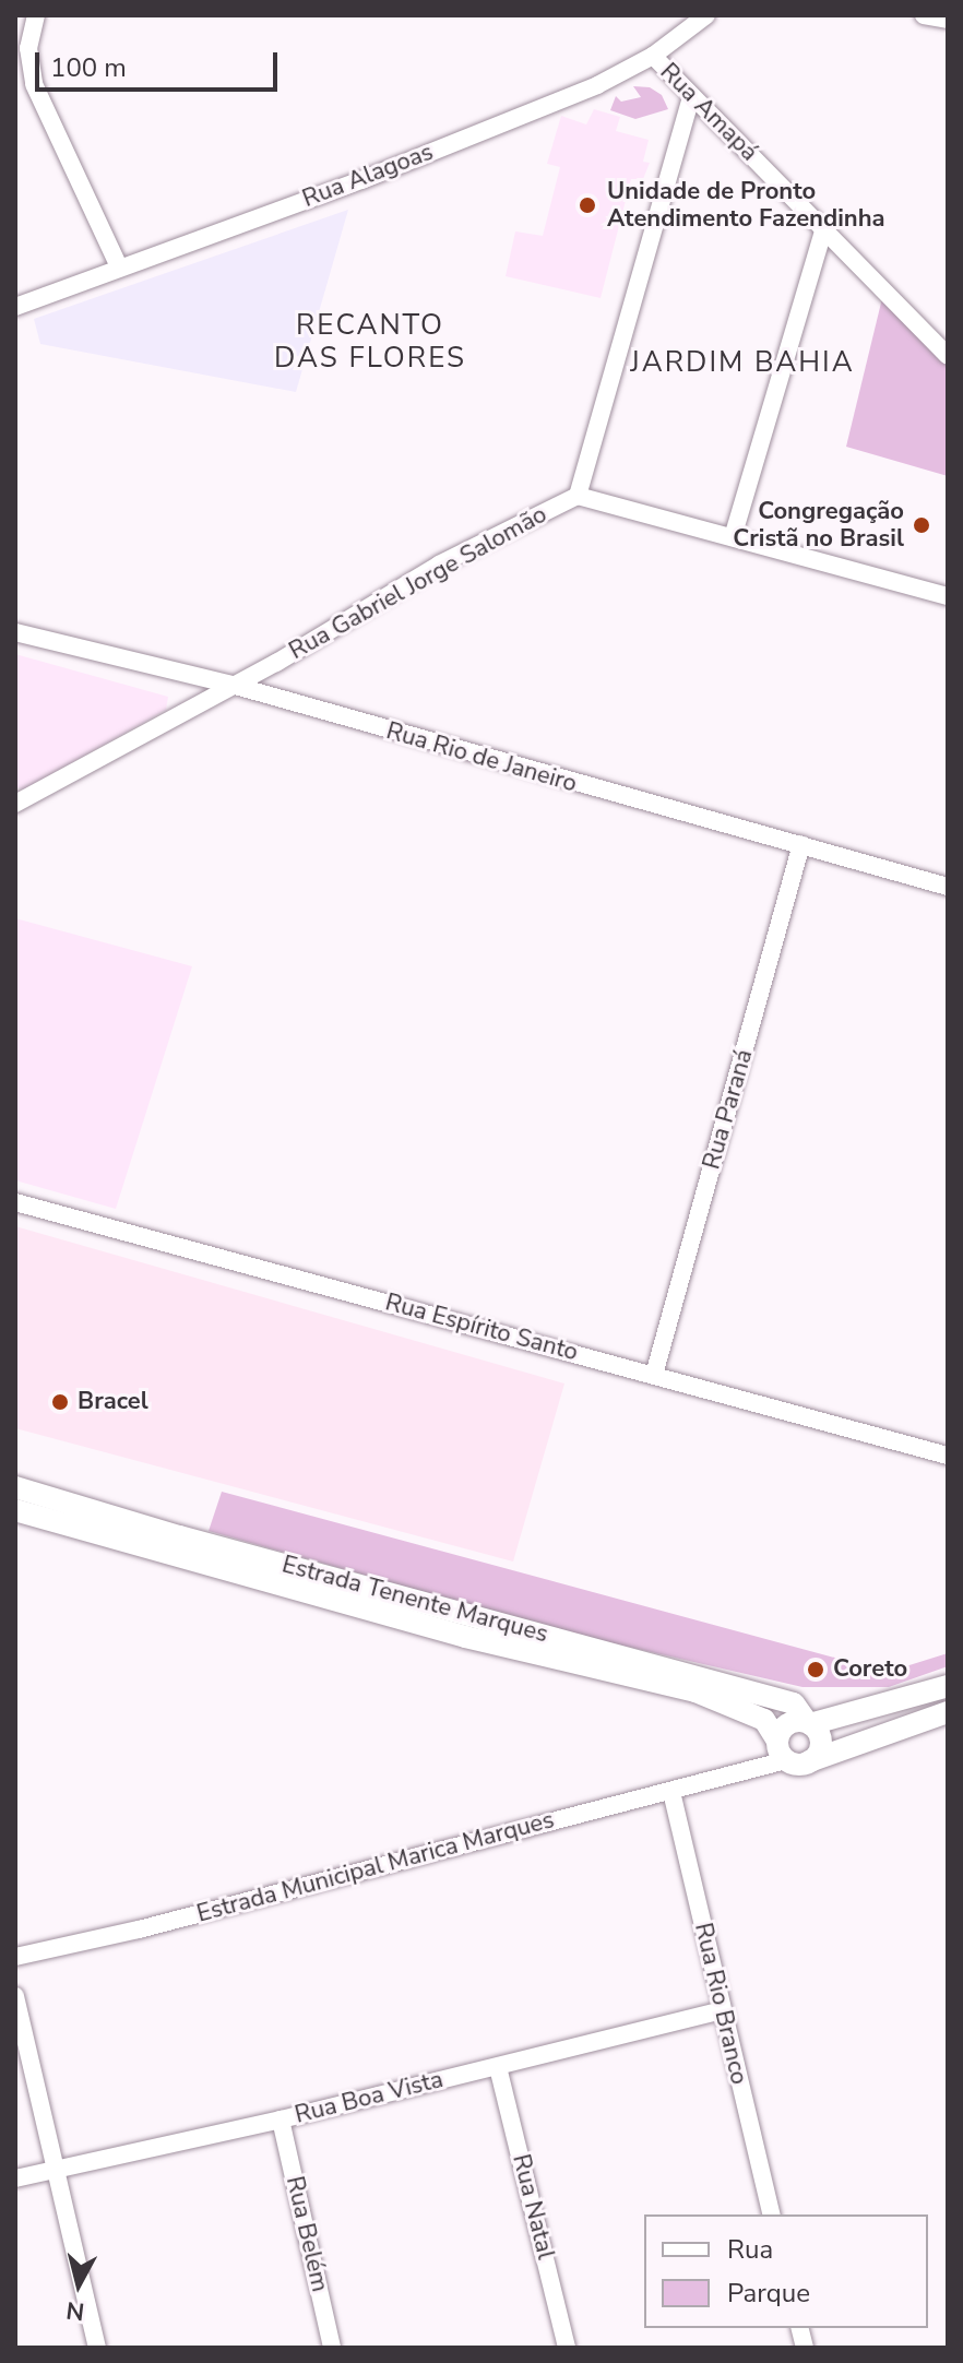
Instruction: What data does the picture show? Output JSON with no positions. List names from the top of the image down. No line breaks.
{"streets":{"main road":["Estrada Tenente Marques"],"street":["Rua Amapá","Rua Alagoas","Rua Gabriel Jorge Salomão","Rua Rio de Janeiro","Rua Paraná","Rua Espírito Santo","Estrada Municipal Marica Marques","Rua Rio Branco","Rua Boa Vista","Rua Natal","Rua Belém"]},"crossings":[["Rua Amapá","Rua Alagoas"],["Rua Gabriel Jorge Salomão","Rua Rio de Janeiro"],["Rua Rio de Janeiro","Rua Paraná"],["Rua Paraná","Rua Espírito Santo"],["Estrada Tenente Marques","Estrada Municipal Marica Marques"],["Estrada Municipal Marica Marques","Rua Rio Branco"],["Rua Rio Branco","Rua Boa Vista"],["Rua Boa Vista","Rua Natal"],["Rua Boa Vista","Rua Belém"]],"districts":["RECANTO DAS FLORES","JARDIM BAHIA"],"places":["Unidade de Pronto Atendimento Fazendinha","Congregação Cristã no Brasil","Bracel","Coreto"],"legend":["Rua","Parque"],"scale_bar":"100 m","north":"bottom"}
